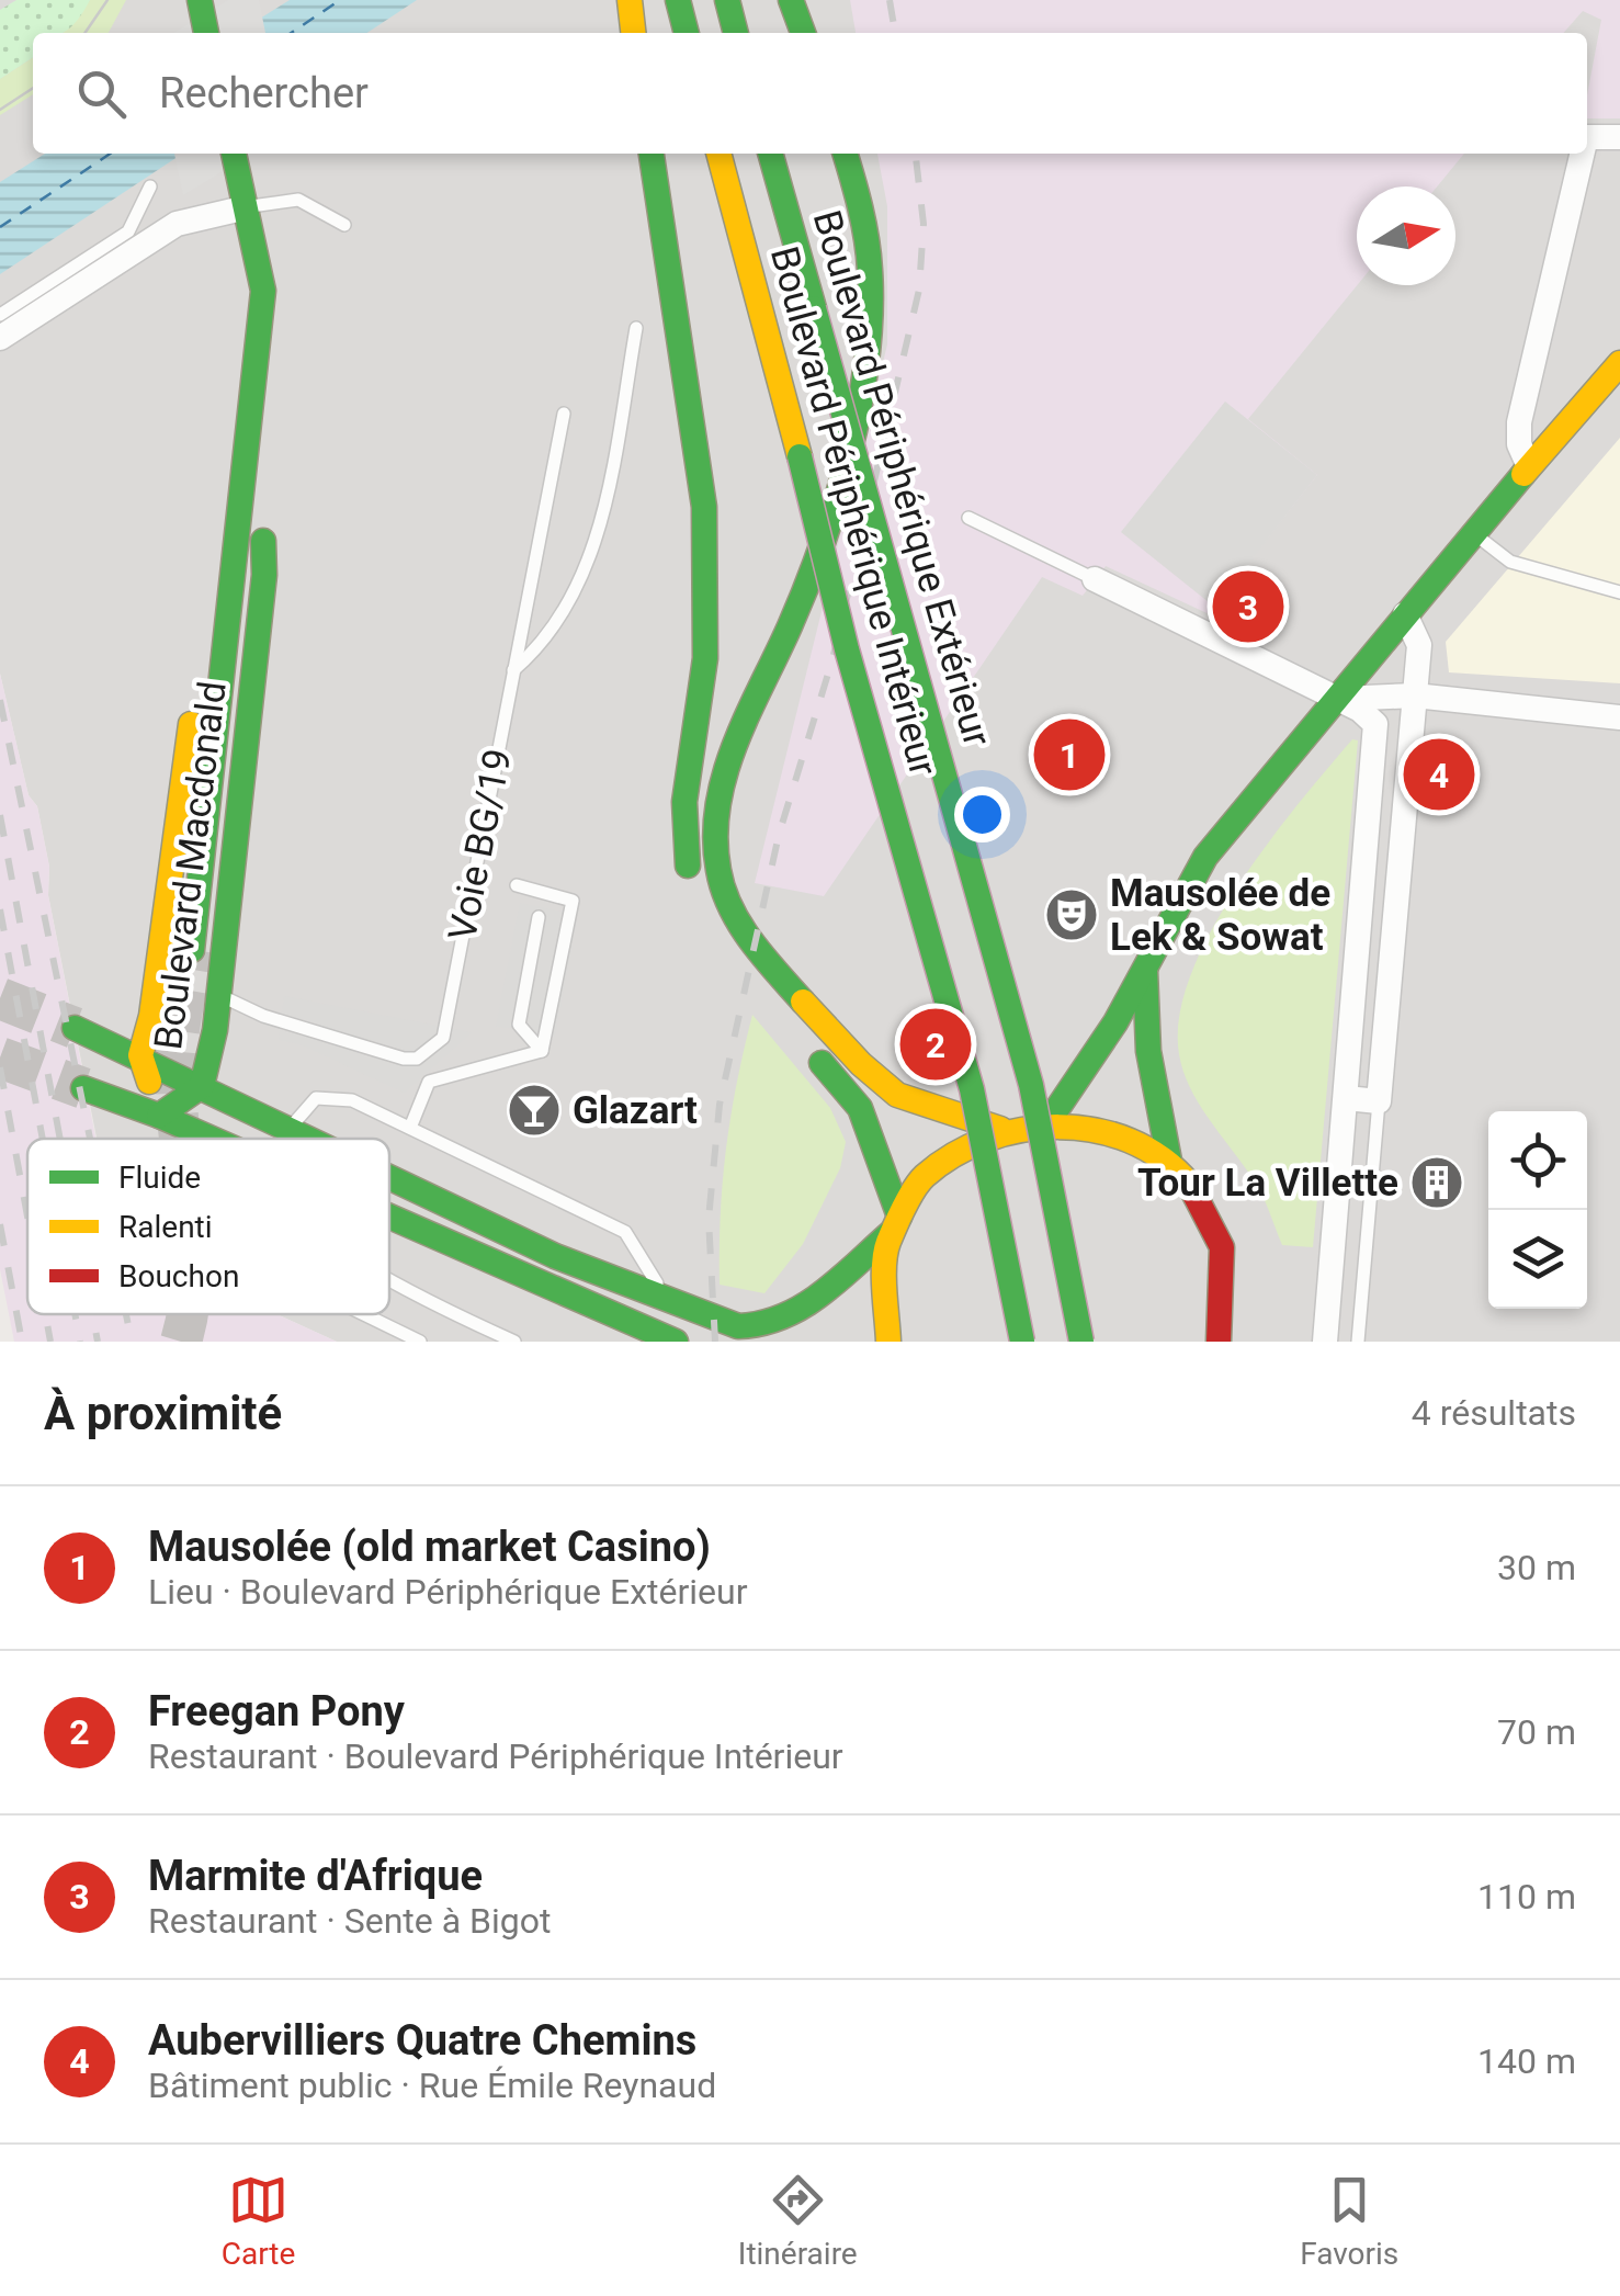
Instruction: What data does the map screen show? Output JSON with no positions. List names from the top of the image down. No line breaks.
{"streets":{"main road":["Boulevard Périphérique Extérieur","Boulevard Périphérique Intérieur","Boulevard Macdonald"],"lane":["Voie BG/19"]},"crossings":[["Voie BG/19","Boulevard Macdonald"]],"places":{"theatre":["Mausolée de Lek & Sowat"],"bar":["Glazart"],"building":["Tour La Villette"]},"legend":["Fluide","Ralenti","Bouchon"],"north":"right","page":{"search":"Rechercher","pins":["3","1","4","2"],"heading":["À proximité","4 résultats"],"list":[{"mark":"1","name":"Mausolée (old market Casino)","note":"Lieu · Boulevard Périphérique Extérieur","value":"30 m"},{"mark":"2","name":"Freegan Pony","note":"Restaurant · Boulevard Périphérique Intérieur","value":"70 m"},{"mark":"3","name":"Marmite d'Afrique","note":"Restaurant · Sente à Bigot","value":"110 m"},{"mark":"4","name":"Aubervilliers Quatre Chemins","note":"Bâtiment public · Rue Émile Reynaud","value":"140 m"}],"nav":["Carte","Itinéraire","Favoris"]}}
